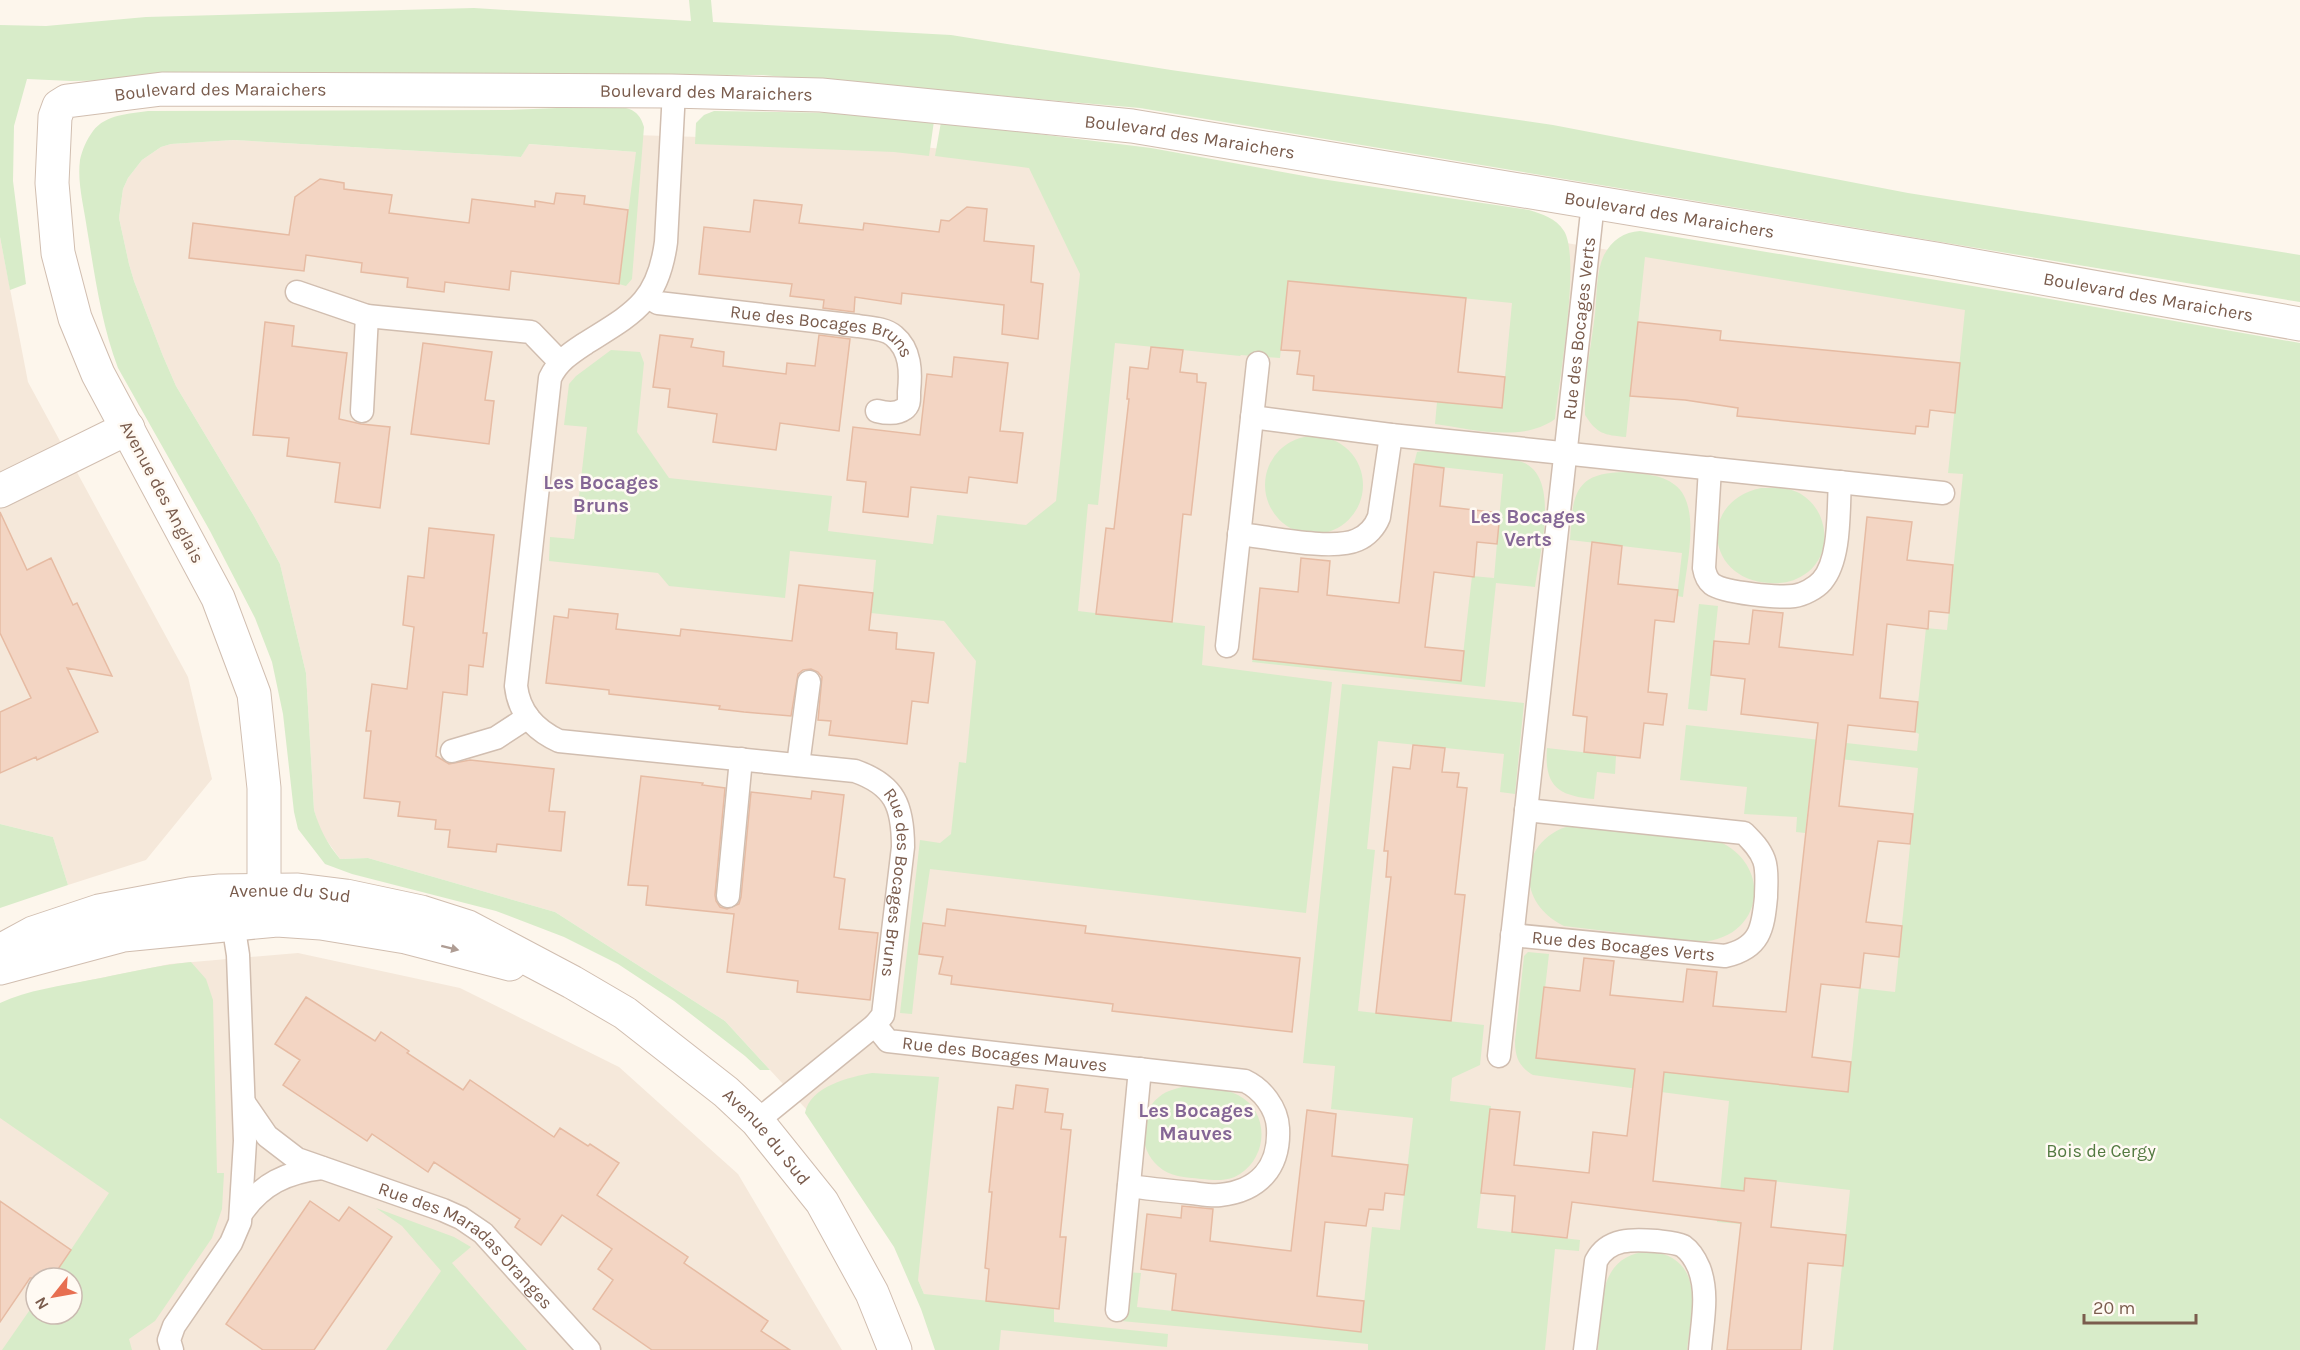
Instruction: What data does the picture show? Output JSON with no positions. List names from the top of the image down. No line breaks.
{"streets":{"street":["Boulevard des Maraichers","Avenue des Anglais","Avenue du Sud"],"lane":["Rue des Bocages Verts","Rue des Bocages Bruns","Rue des Bocages Mauves","Rue des Maradas Oranges"]},"crossings":[["Boulevard des Maraichers","Rue des Bocages Verts"],["Boulevard des Maraichers","Avenue des Anglais"],["Rue des Bocages Bruns","Avenue du Sud"],["Rue des Bocages Bruns","Rue des Bocages Mauves"],["Avenue des Anglais","Avenue du Sud"],["Avenue du Sud","Rue des Maradas Oranges"]],"districts":["Les Bocages Bruns","Les Bocages Verts","Les Bocages Mauves"],"parks":["Bois de Cergy"],"scale_bar":"20 m","north":"bottom left"}
